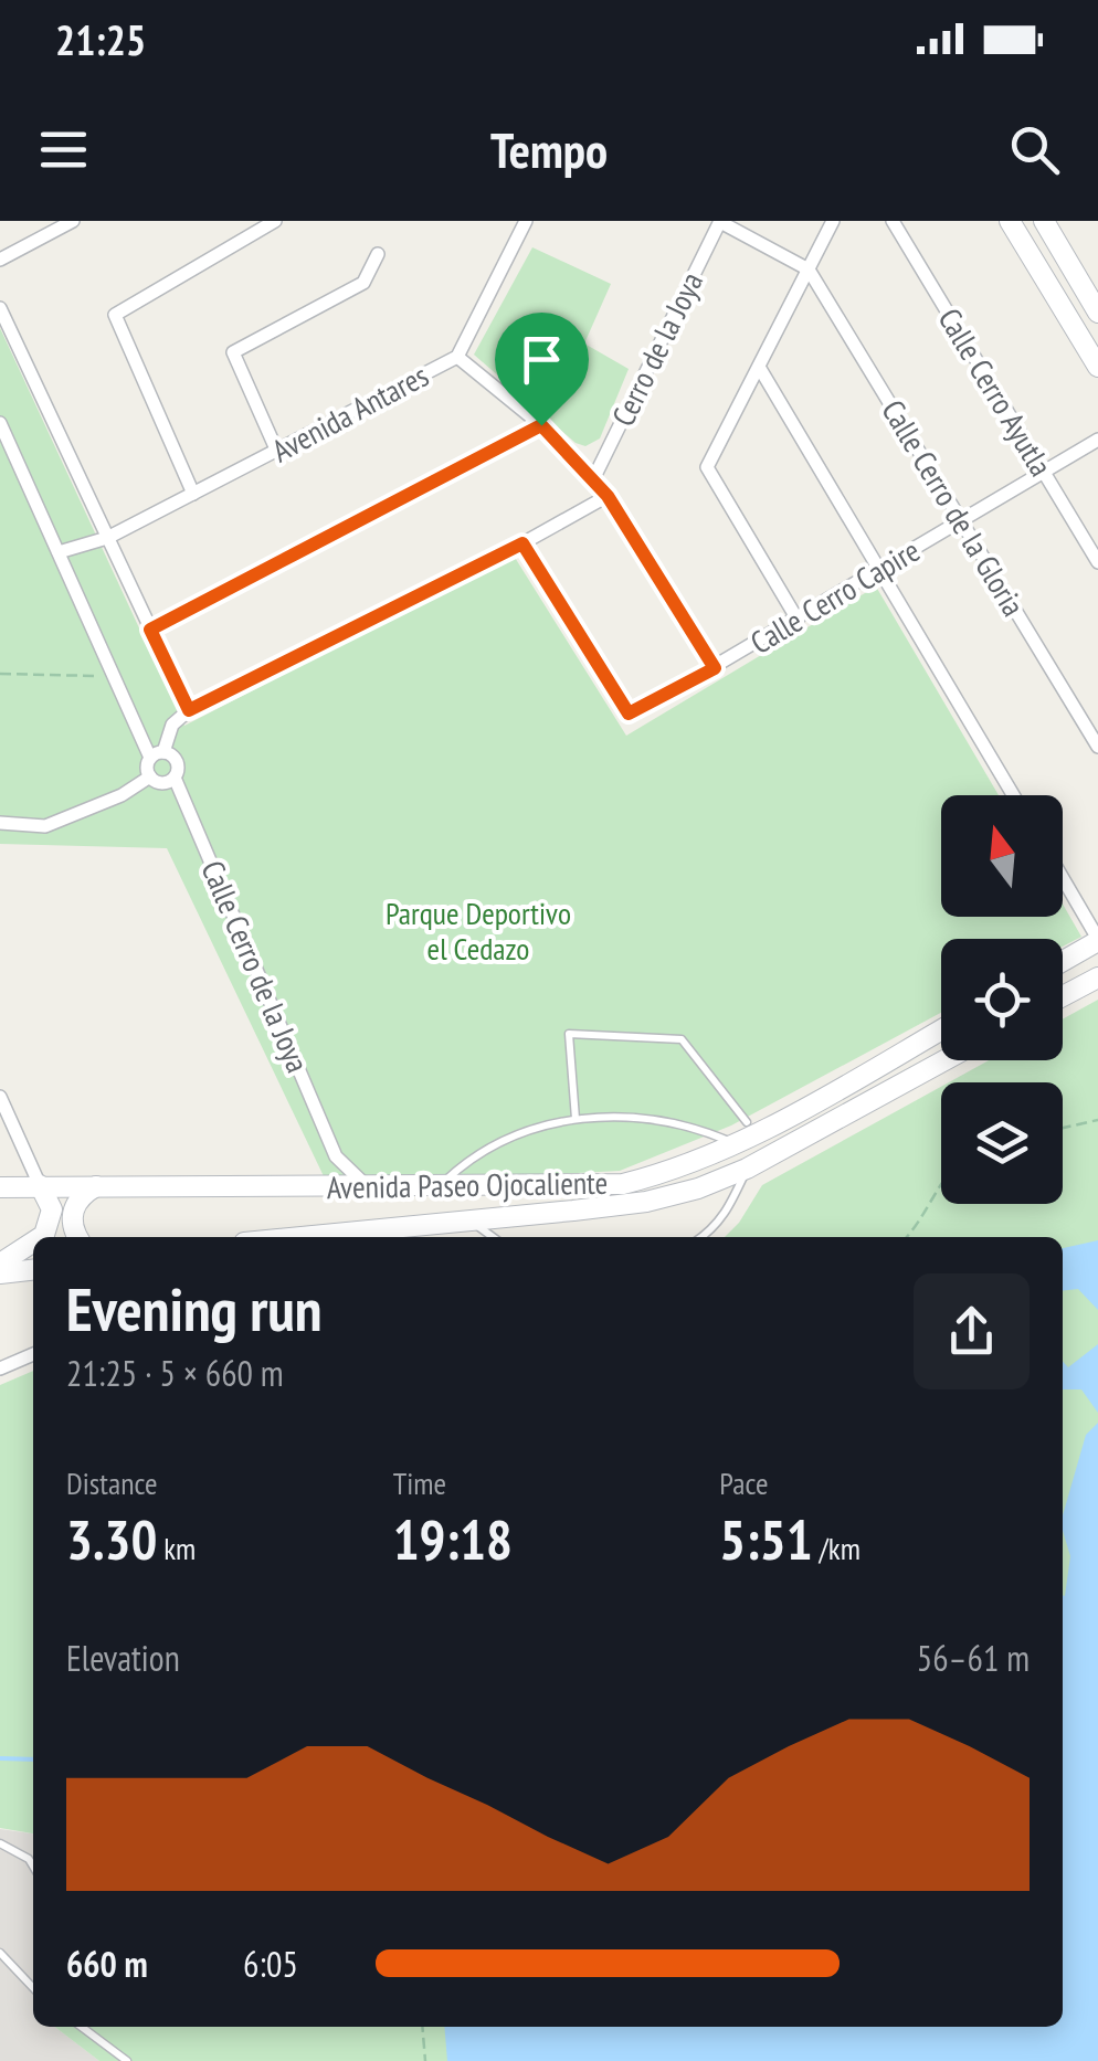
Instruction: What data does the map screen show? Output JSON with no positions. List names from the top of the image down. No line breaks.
{"streets":{"main road":["Avenida Paseo Ojocaliente"],"street":["Cerro de la Joya","Calle Cerro Ayutla","Avenida Antares","Calle Cerro de la Gloria","Calle Cerro Capire","Calle Cerro de la Joya"]},"crossings":[["Calle Cerro Ayutla","Calle Cerro Capire"],["Calle Cerro de la Gloria","Calle Cerro Capire"]],"parks":["Parque Deportivo el Cedazo"],"north":"top","page":{"status":"21:25","header":"Tempo","heading":["Evening run","21:25 · 5 × 660 m"],"stats":[["Distance","3.30 km"],["Time","19:18"],["Pace","5:51 /km"]],"chart":["Elevation","56–61 m"],"list":[{"name":"660 m","note":"6:05"}]}}
